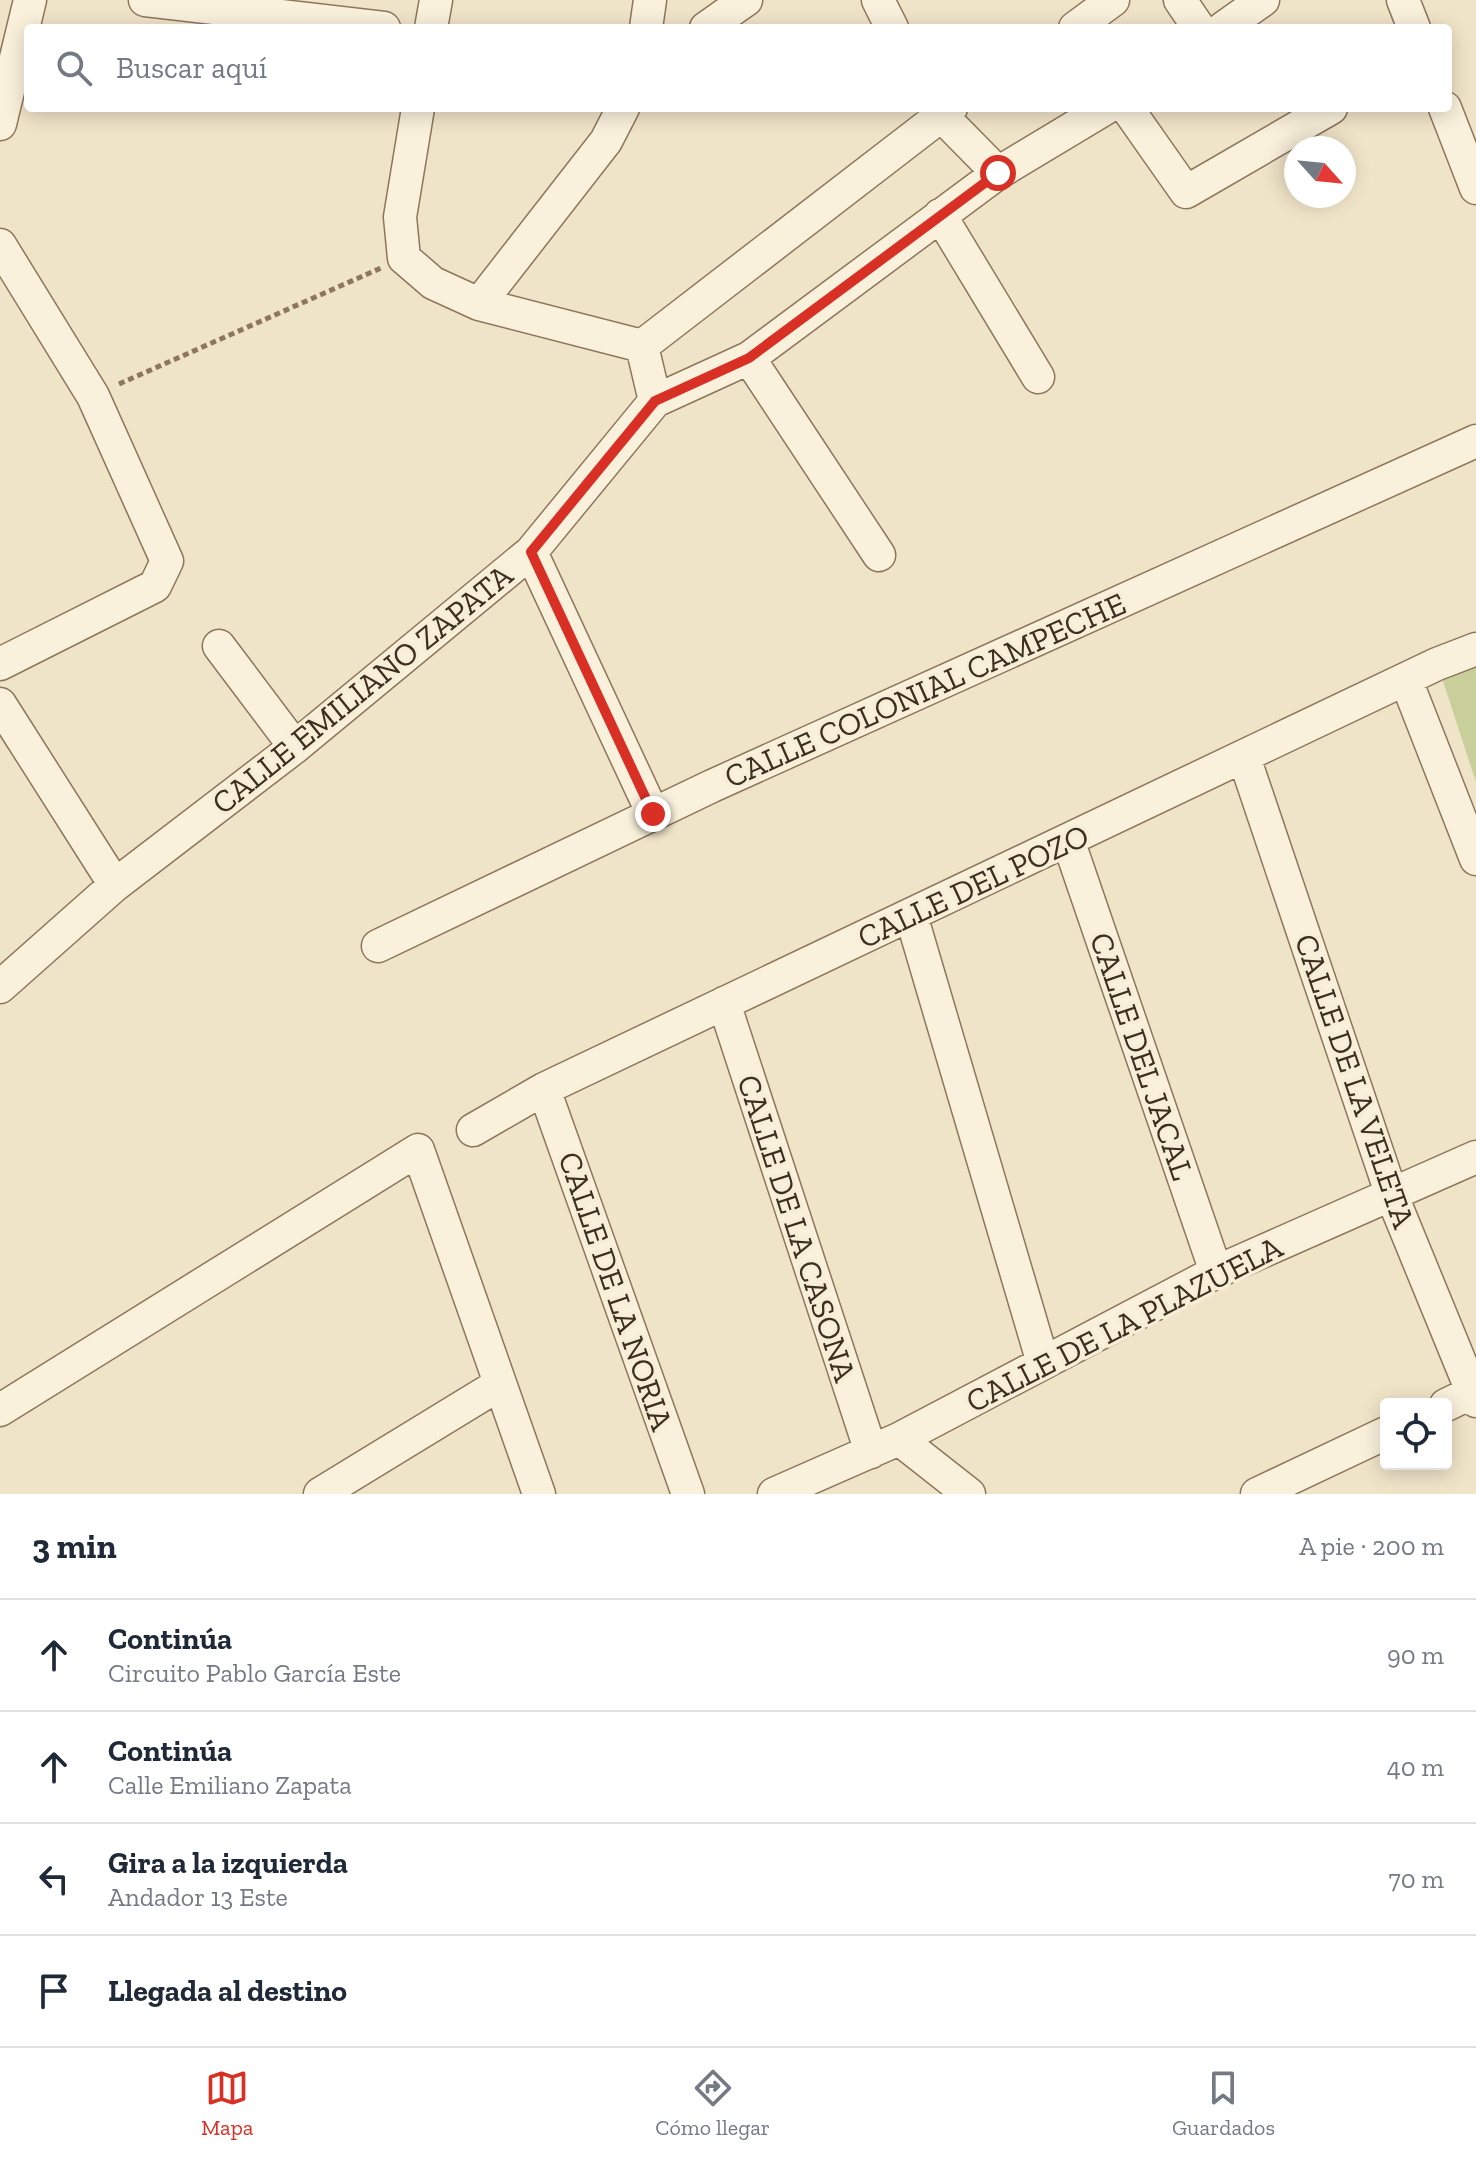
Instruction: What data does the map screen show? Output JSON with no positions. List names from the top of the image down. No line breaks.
{"streets":{"street":["CALLE EMILIANO ZAPATA","CALLE COLONIAL CAMPECHE","CALLE DEL POZO","CALLE DEL JACAL","CALLE DE LA VELETA","CALLE DE LA CASONA","CALLE DE LA NORIA","CALLE DE LA PLAZUELA"]},"crossings":[["CALLE DEL POZO","CALLE DEL JACAL"],["CALLE DEL POZO","CALLE DE LA VELETA"],["CALLE DEL POZO","CALLE DE LA CASONA"],["CALLE DEL POZO","CALLE DE LA NORIA"],["CALLE DEL JACAL","CALLE DE LA PLAZUELA"],["CALLE DE LA VELETA","CALLE DE LA PLAZUELA"],["CALLE DE LA CASONA","CALLE DE LA PLAZUELA"]],"north":"bottom right","page":{"search":"Buscar aquí","heading":["3 min","A pie · 200 m"],"list":[["Continúa","Circuito Pablo García Este","90 m"],["Continúa","Calle Emiliano Zapata","40 m"],["Gira a la izquierda","Andador 13 Este","70 m"],"Llegada al destino"],"nav":["Mapa","Cómo llegar","Guardados"]}}
